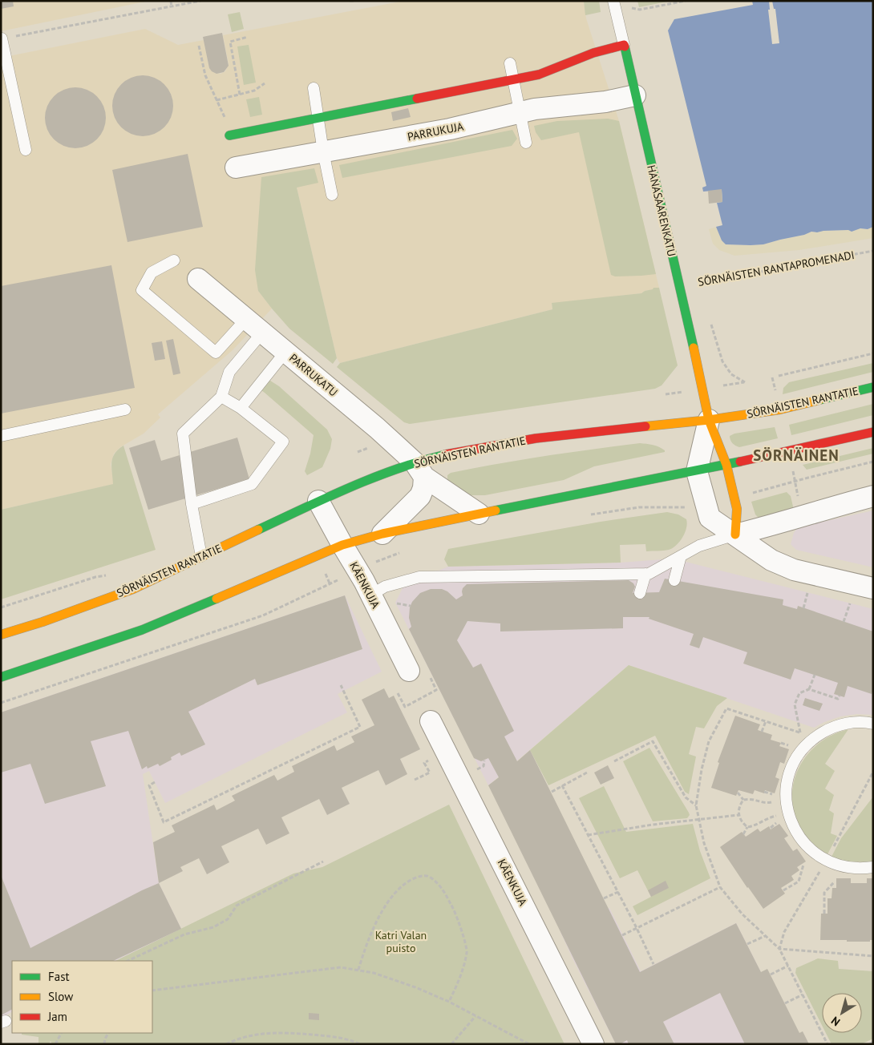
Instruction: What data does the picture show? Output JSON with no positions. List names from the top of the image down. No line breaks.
{"streets":{"main road":["HANASAARENKATU","SÖRNÄISTEN RANTATIE"],"street":["PARRUKUJA","PARRUKATU","KÄENKUJA"],"path":["SÖRNÄISTEN RANTAPROMENADI"]},"crossings":[["PARRUKUJA","HANASAARENKATU"],["HANASAARENKATU","SÖRNÄISTEN RANTAPROMENADI"],["HANASAARENKATU","SÖRNÄISTEN RANTATIE"],["PARRUKATU","SÖRNÄISTEN RANTATIE"],["SÖRNÄISTEN RANTATIE","KÄENKUJA"]],"districts":["SÖRNÄINEN"],"parks":["Katri Valan puisto"],"legend":["Fast","Slow","Jam"],"north":"bottom left"}
